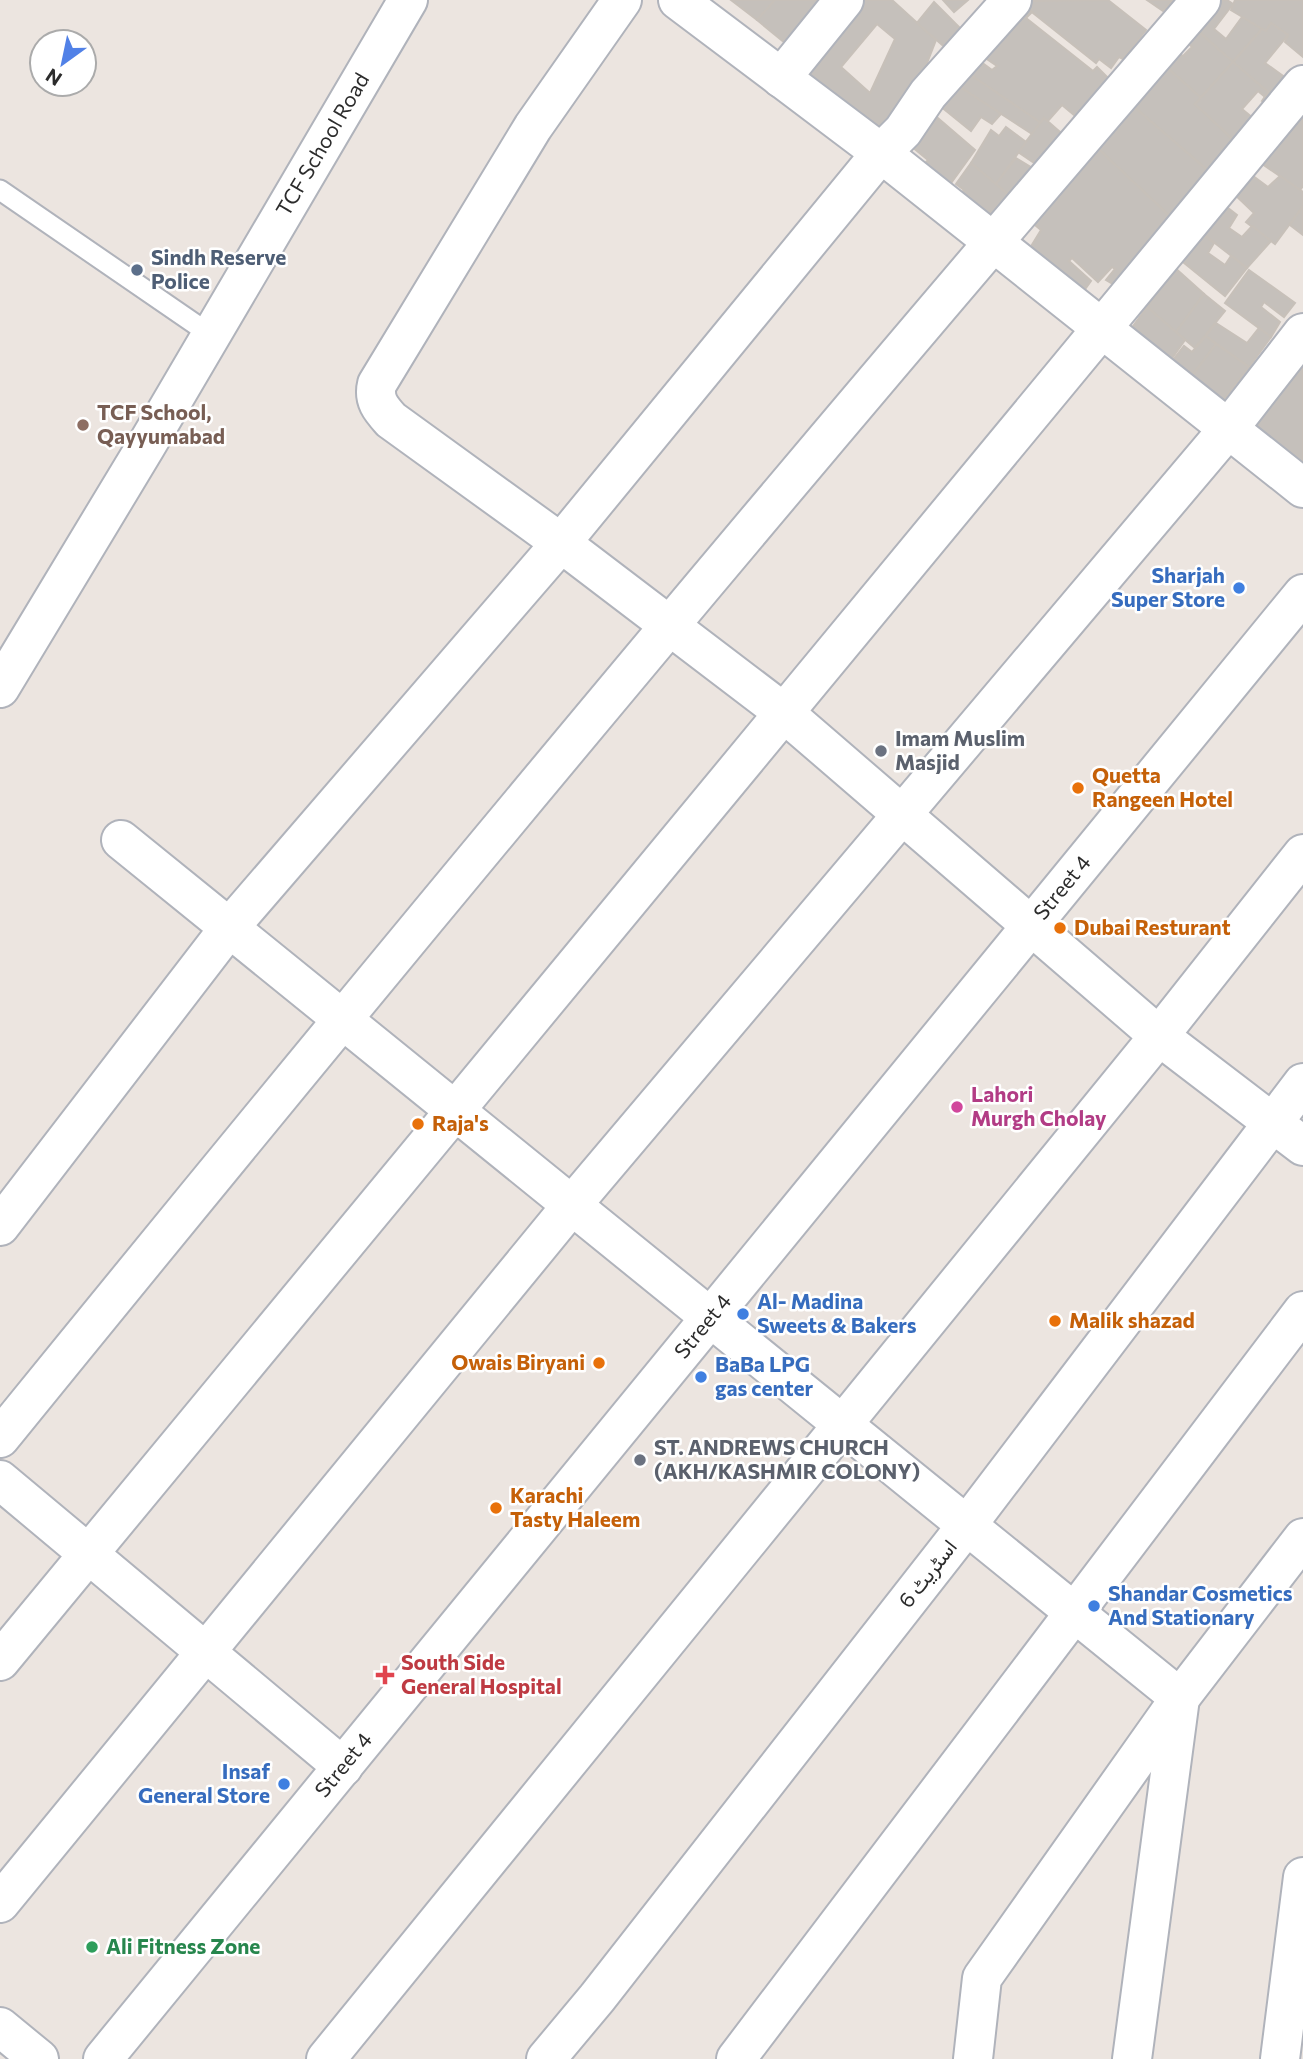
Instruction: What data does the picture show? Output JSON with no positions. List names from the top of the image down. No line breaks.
{"streets":{"street":["TCF School Road","Street 4","اسٹریٹ 6"]},"places":{"other":["Sindh Reserve Police","TCF School, Qayyumabad","Sharjah Super Store","Imam Muslim Masjid","Quetta Rangeen Hotel","Dubai Resturant","Lahori Murgh Cholay","Raja's","Al- Madina Sweets & Bakers","Malik shazad","Owais Biryani","BaBa LPG gas center","ST. ANDREWS CHURCH (AKH/KASHMIR COLONY)","Karachi Tasty Haleem","Shandar Cosmetics And Stationary","Insaf General Store","Ali Fitness Zone"],"health":["South Side General Hospital"]},"north":"bottom left"}
